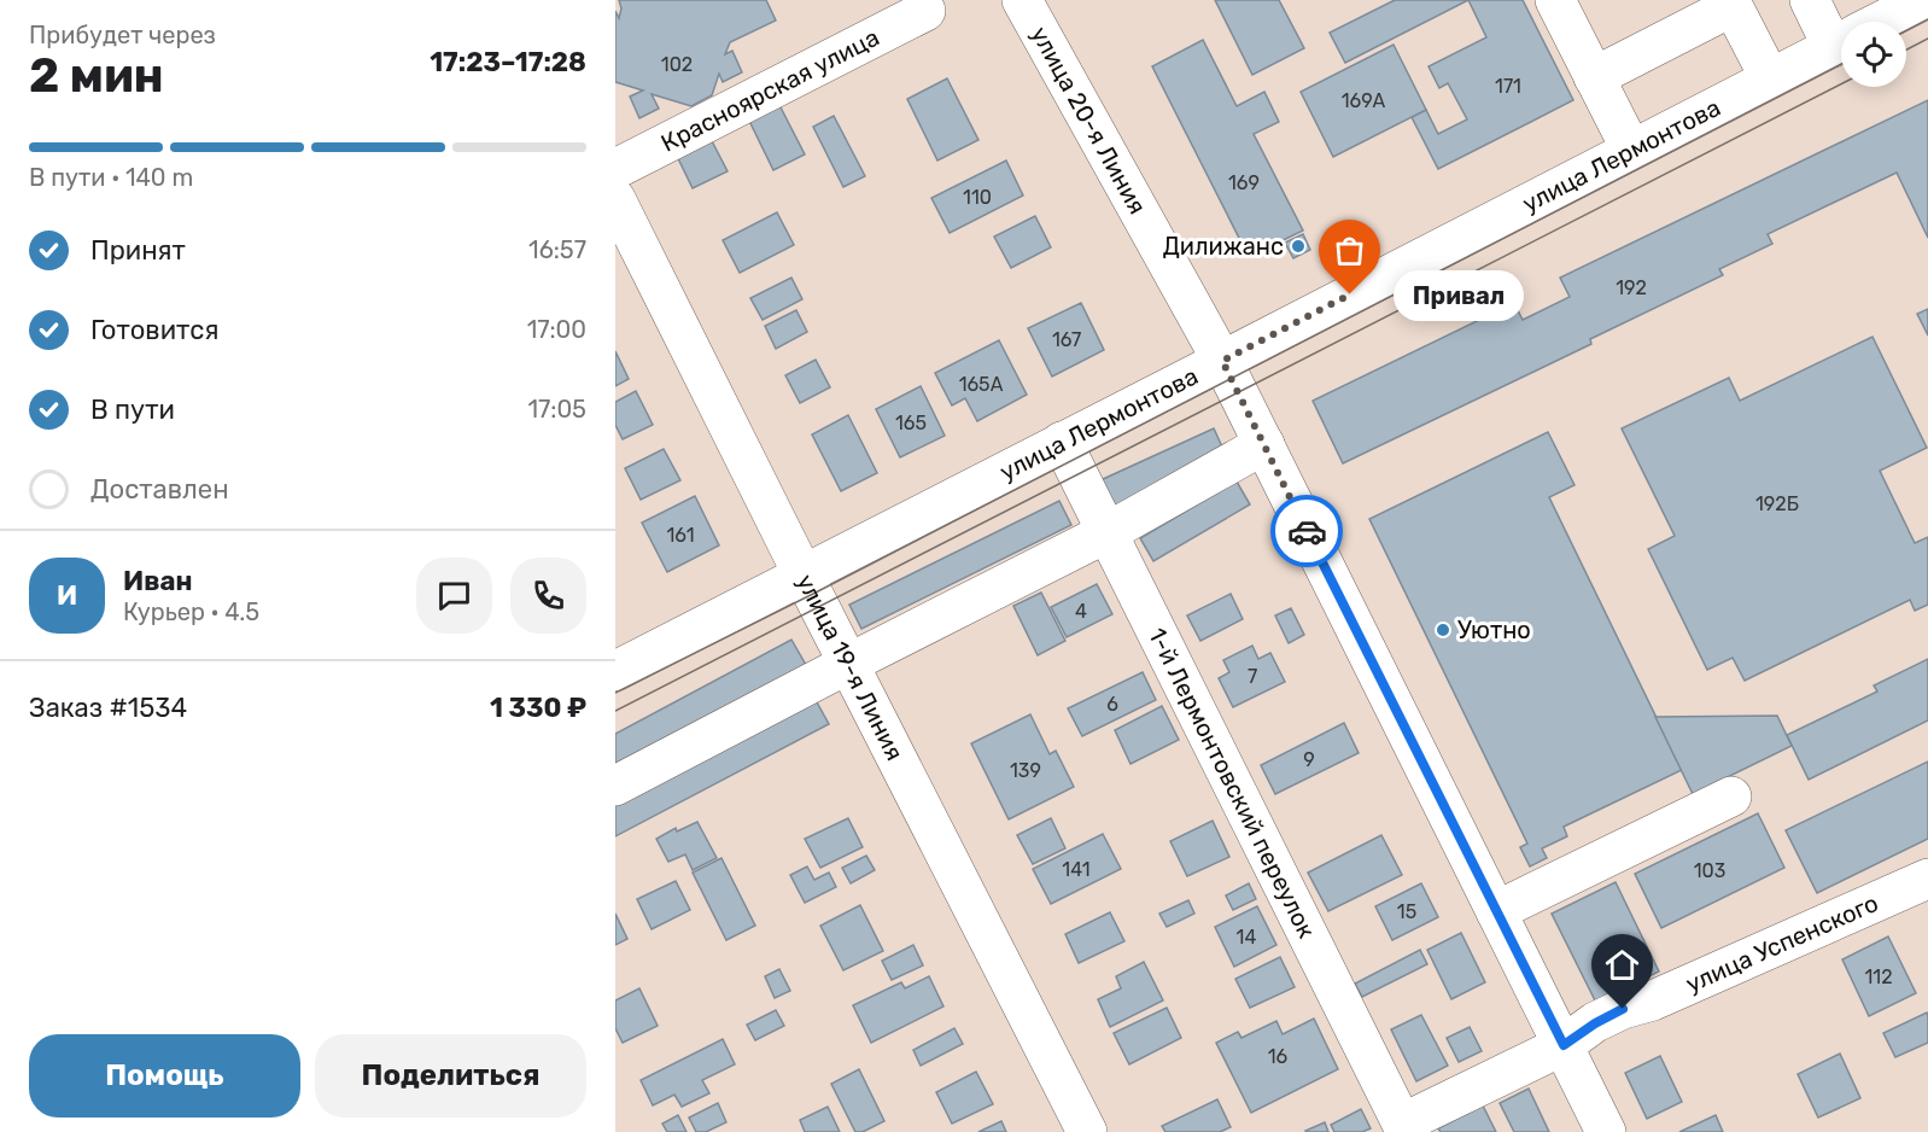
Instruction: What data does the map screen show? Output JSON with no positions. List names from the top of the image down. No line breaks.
{"streets":{"street":["Красноярская улица","улица 20-я Линия","улица Лермонтова","улица 19-я Линия","1-й Лермонтовский переулок","улица Успенского"]},"crossings":[["улица 20-я Линия","улица Лермонтова"],["улица 20-я Линия","улица Успенского"],["улица Лермонтова","улица 19-я Линия"],["улица Лермонтова","1-й Лермонтовский переулок"],["1-й Лермонтовский переулок","улица Успенского"]],"places":["Дилижанс","Привал","Уютно"],"house_numbers":["102","171","169А","169","110","192","167","165А","165","192Б","161","4","7","6","9","139","141","103","15","14","112","16"],"page":{"heading":["2 мин","Прибудет через","17:23–17:28"],"panel":["Иван","Курьер · 4.5","Заказ #1534","1 330 ₽"],"bar":"В пути · 140 m","list":[["Принят","16:57"],["Готовится","17:00"],["В пути","17:05"],"Доставлен"],"bubble":"Привал","round":"И","buttons":["Помощь","Поделиться"]}}
